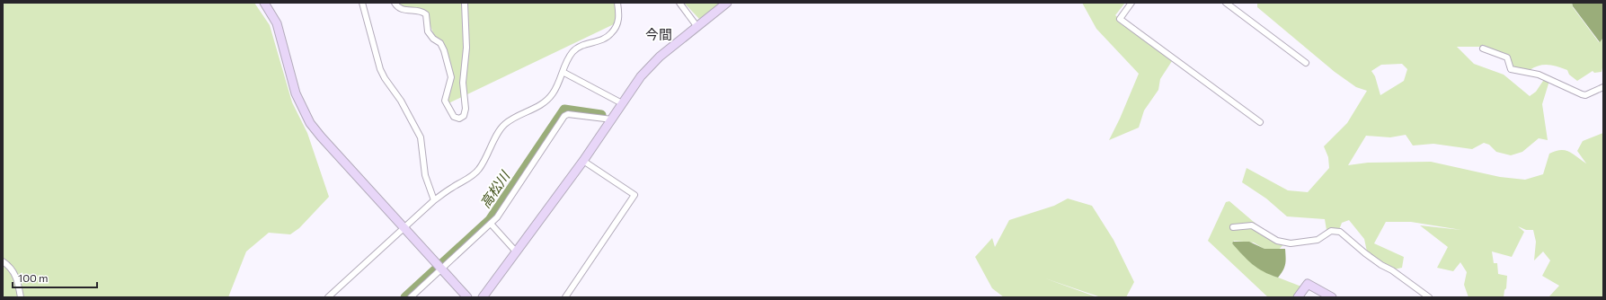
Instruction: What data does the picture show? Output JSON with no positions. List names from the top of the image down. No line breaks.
{"districts":["今間"],"water":["高松川"],"scale_bar":"100 m"}
